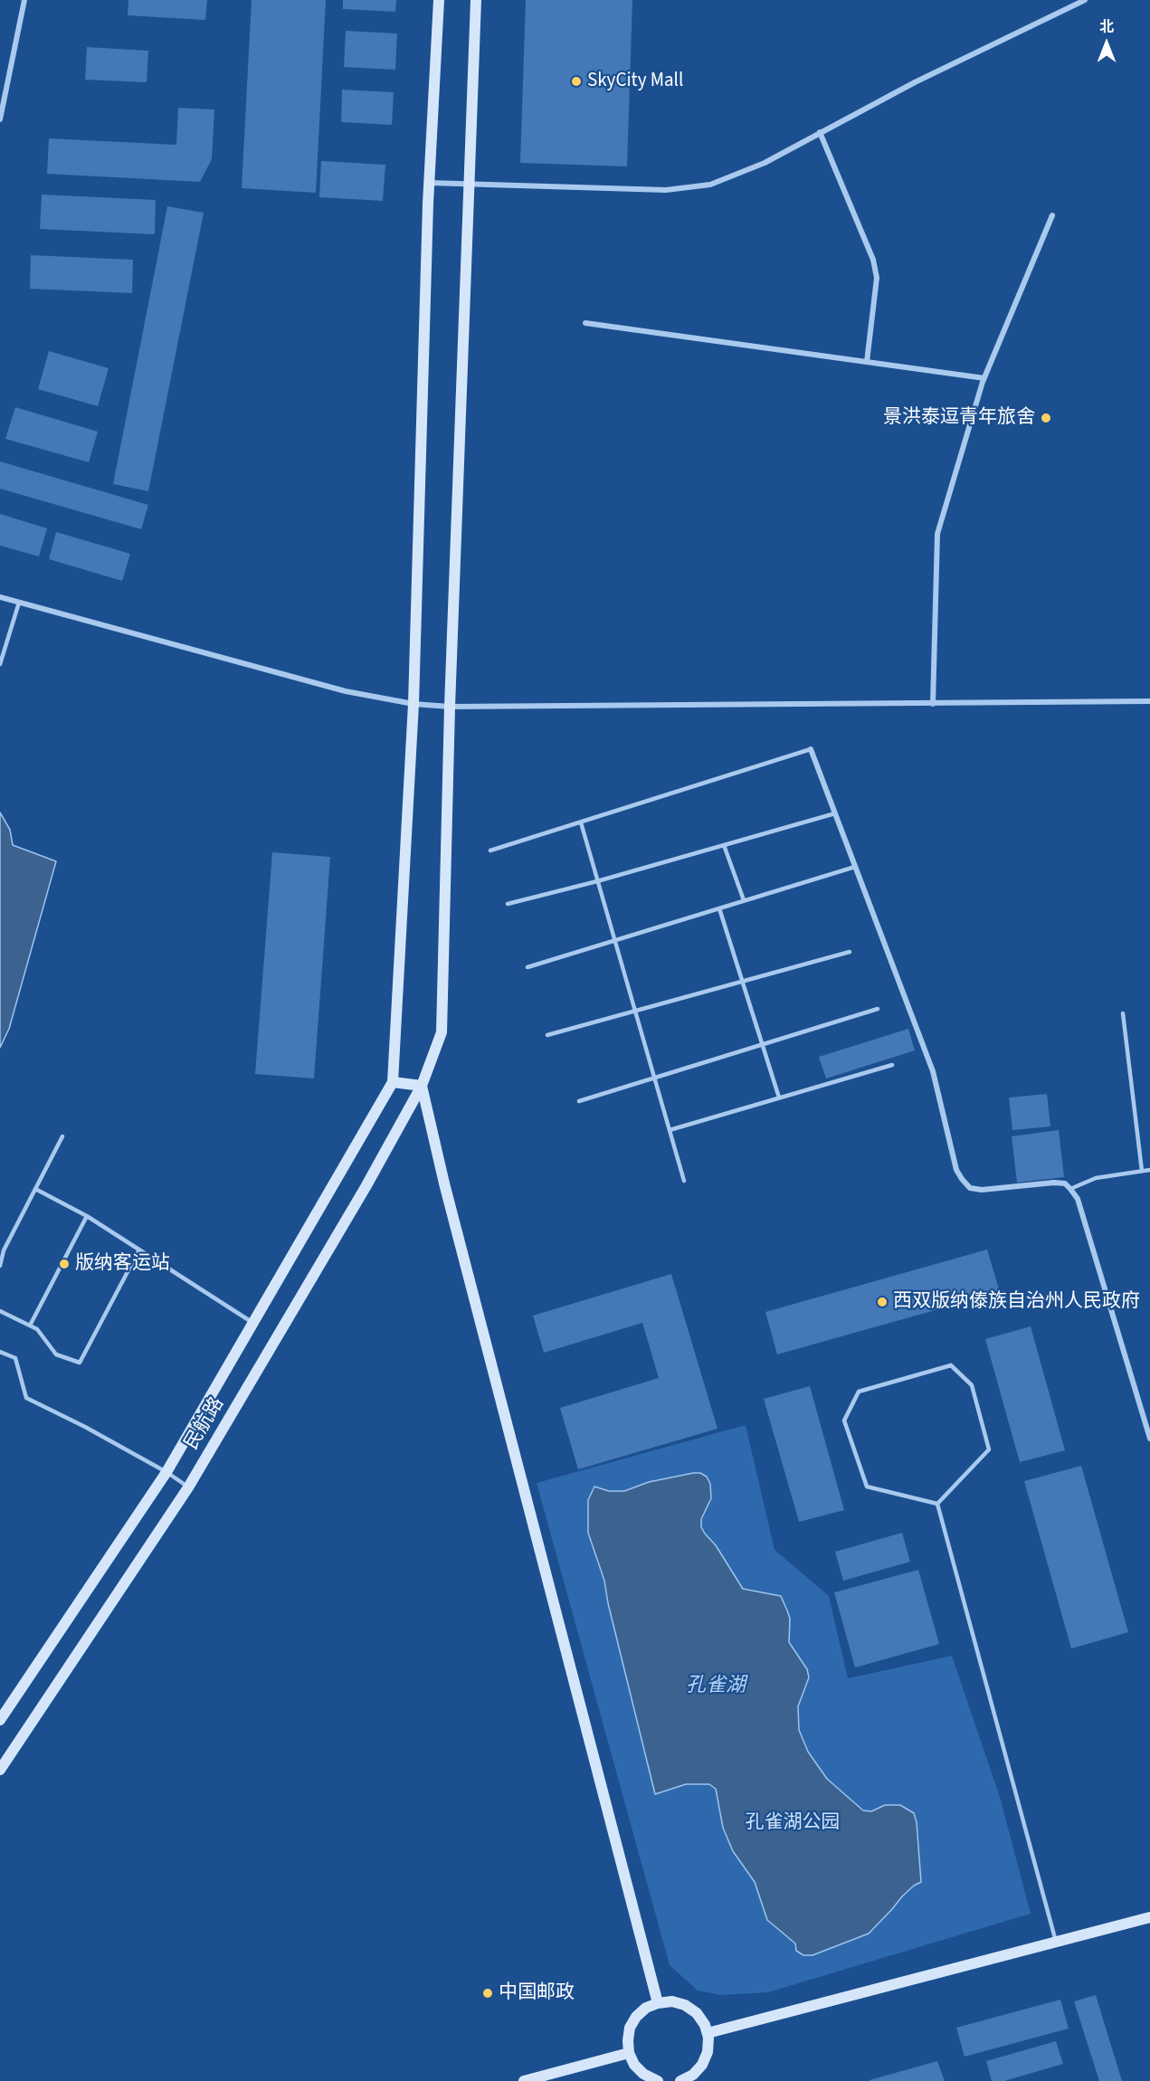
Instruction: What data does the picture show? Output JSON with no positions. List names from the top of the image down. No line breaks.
{"streets":{"main road":["民航路"]},"water":["孔雀湖"],"parks":["孔雀湖公园"],"places":["SkyCity Mall","景洪泰逗青年旅舍","版纳客运站","西双版纳傣族自治州人民政府","中国邮政"],"north":"top"}
